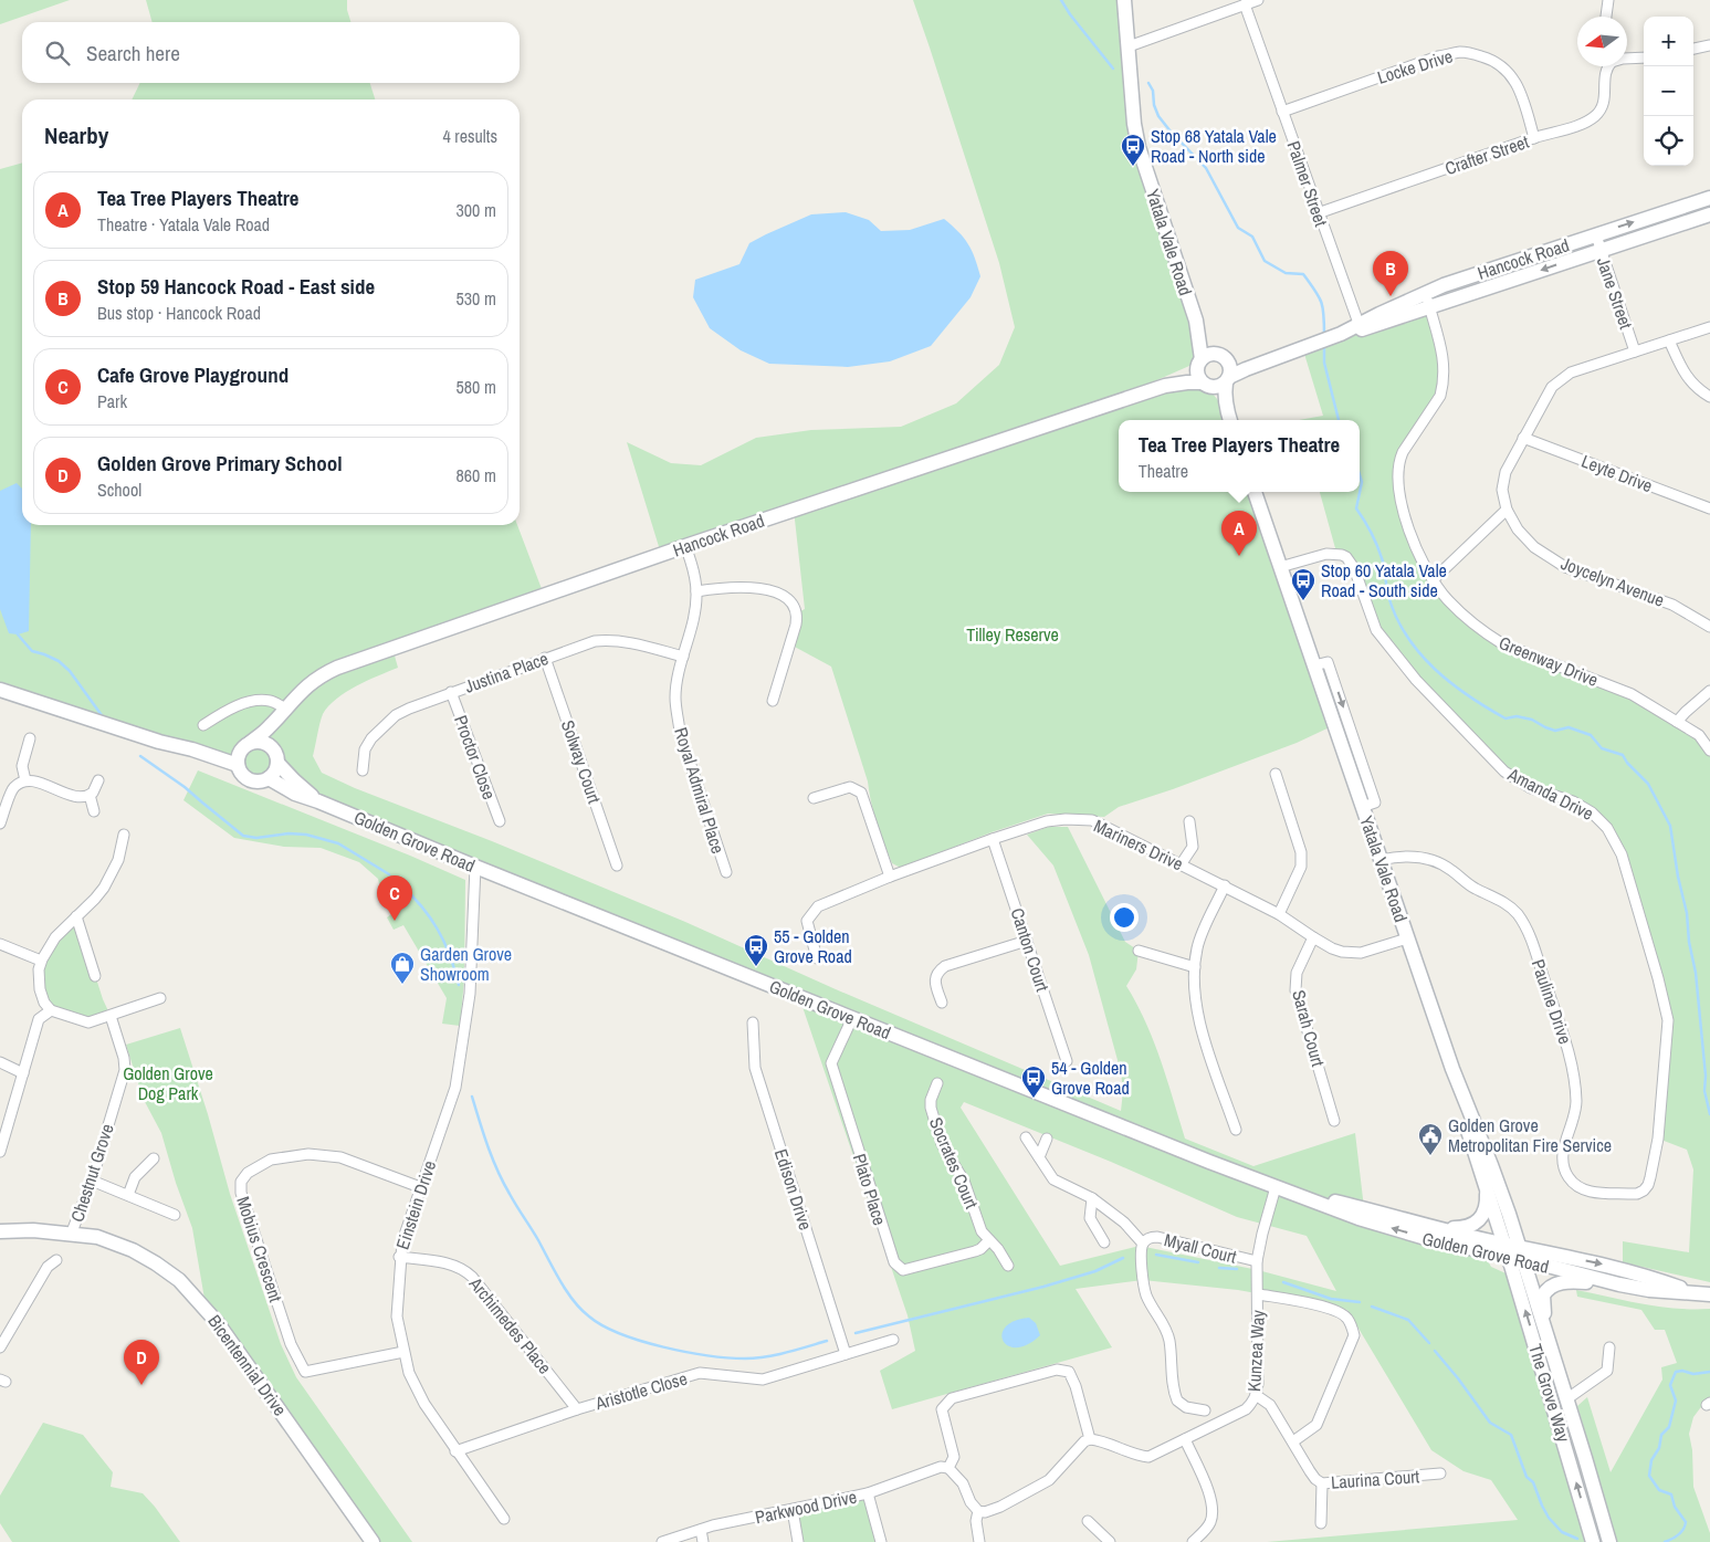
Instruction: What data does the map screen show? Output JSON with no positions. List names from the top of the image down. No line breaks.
{"streets":{"main road":["Yatala Vale Road","Hancock Road","Golden Grove Road","Bicentennial Drive","The Grove Way"],"street":["Locke Drive","Crafter Street","Palmer Street","Jane Street","Leyte Drive","Joycelyn Avenue","Greenway Drive","Justina Place","Proctor Close","Solway Court","Royal Admiral Place","Amanda Drive","Mariners Drive","Canton Court","Pauline Drive","Sarah Court","Socrates Court","Chestnut Grove","Edison Drive","Plato Place","Einstein Drive","Myall Court","Mobius Crescent","Archimedes Place","Kunzea Way","Aristotle Close","Laurina Court","Parkwood Drive"]},"crossings":[["Locke Drive","Crafter Street"],["Locke Drive","Palmer Street"],["Crafter Street","Palmer Street"],["Palmer Street","Hancock Road"],["Yatala Vale Road","Hancock Road"],["Yatala Vale Road","Amanda Drive"],["Yatala Vale Road","Golden Grove Road"],["Yatala Vale Road","Mariners Drive"],["Yatala Vale Road","Pauline Drive"],["Yatala Vale Road","The Grove Way"],["Hancock Road","Jane Street"],["Hancock Road","Greenway Drive"],["Hancock Road","Royal Admiral Place"],["Hancock Road","Golden Grove Road"],["Jane Street","Joycelyn Avenue"],["Leyte Drive","Joycelyn Avenue"],["Justina Place","Proctor Close"],["Justina Place","Solway Court"],["Justina Place","Royal Admiral Place"],["Amanda Drive","Pauline Drive"],["Golden Grove Road","Plato Place"],["Golden Grove Road","Einstein Drive"],["Golden Grove Road","Kunzea Way"],["Golden Grove Road","The Grove Way"],["Mariners Drive","Canton Court"],["Mariners Drive","Sarah Court"],["Socrates Court","Plato Place"],["Chestnut Grove","Bicentennial Drive"],["Edison Drive","Aristotle Close"],["Einstein Drive","Mobius Crescent"],["Einstein Drive","Archimedes Place"],["Einstein Drive","Aristotle Close"],["Myall Court","Kunzea Way"],["Archimedes Place","Aristotle Close"],["Kunzea Way","Laurina Court"]],"parks":["Tilley Reserve","Golden Grove Dog Park"],"places":{"bus stop":["Stop 68 Yatala Vale Road - North side","Stop 60 Yatala Vale Road - South side","55 - Golden Grove Road","54 - Golden Grove Road"],"shop":["Garden Grove Showroom"],"public building":["Golden Grove Metropolitan Fire Service"]},"north":"left","page":{"map_buttons":["+","−"],"search":"Search here","heading":["Nearby","4 results"],"list":[{"mark":"A","name":"Tea Tree Players Theatre","note":"Theatre · Yatala Vale Road","value":"300 m"},{"mark":"B","name":"Stop 59 Hancock Road - East side","note":"Bus stop · Hancock Road","value":"530 m"},{"mark":"C","name":"Cafe Grove Playground","note":"Park","value":"580 m"},{"mark":"D","name":"Golden Grove Primary School","note":"School","value":"860 m"}],"pins":["B","A","C","D"],"popup":["Tea Tree Players Theatre","Theatre"]}}
